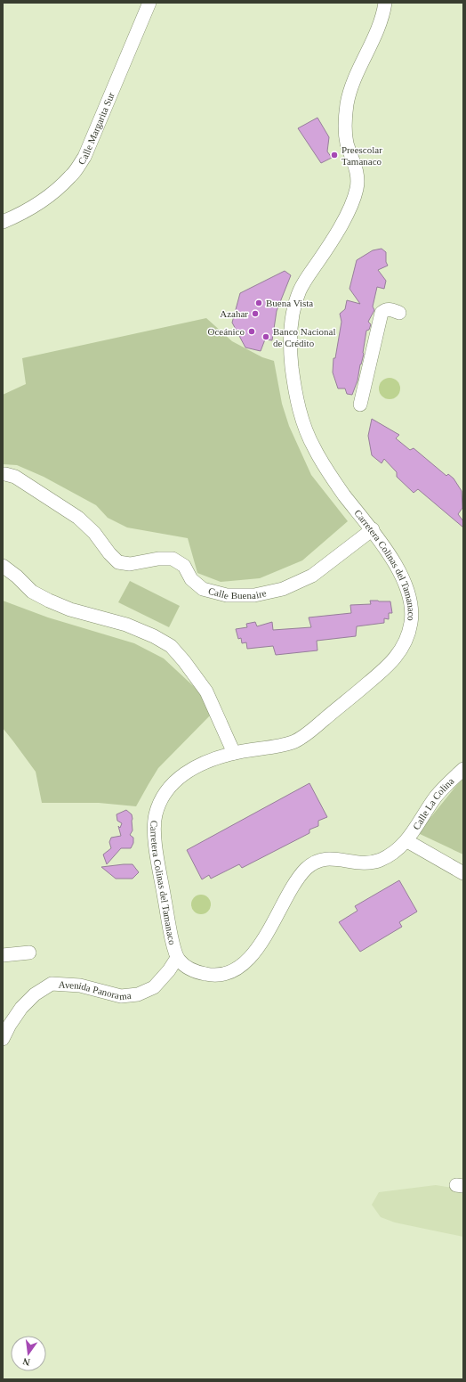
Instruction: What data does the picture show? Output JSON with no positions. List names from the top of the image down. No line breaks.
{"streets":{"street":["Calle Margarita Sur","Carretera Colinas del Tamanaco","Calle Buenaire","Calle La Colina","Avenida Panorama"]},"crossings":[["Carretera Colinas del Tamanaco","Calle Buenaire"],["Carretera Colinas del Tamanaco","Calle La Colina"],["Carretera Colinas del Tamanaco","Avenida Panorama"]],"places":["Preescolar Tamanaco","Buena Vista","Azahar","Oceánico","Banco Nacional de Crédito"],"north":"bottom"}
